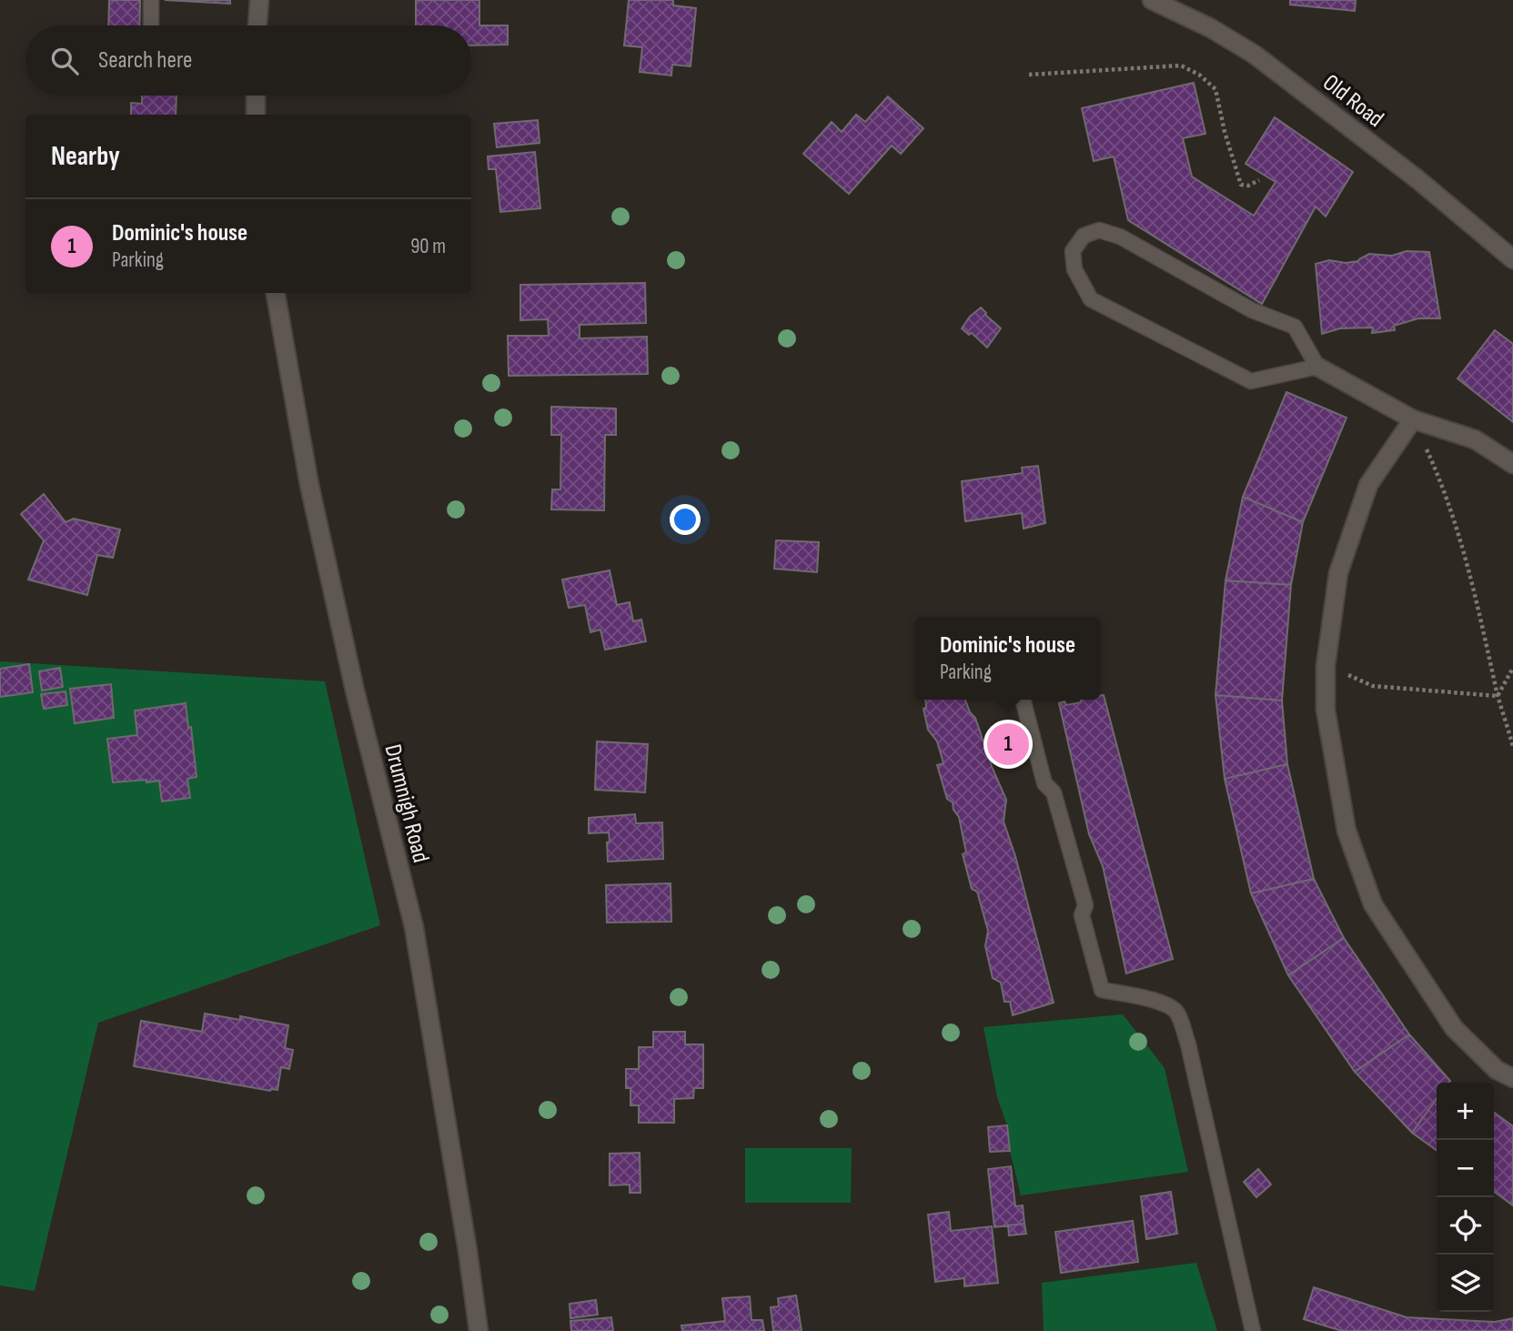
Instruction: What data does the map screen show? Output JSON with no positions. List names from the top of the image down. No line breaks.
{"streets":{"street":["Old Road","Drumnigh Road"]},"page":{"search":"Search here","heading":"Nearby","list":[{"mark":"1","name":"Dominic's house","note":"Parking","value":"90 m"}],"popup":["Dominic's house","Parking"],"pins":"1","map_buttons":["+","−"]}}
